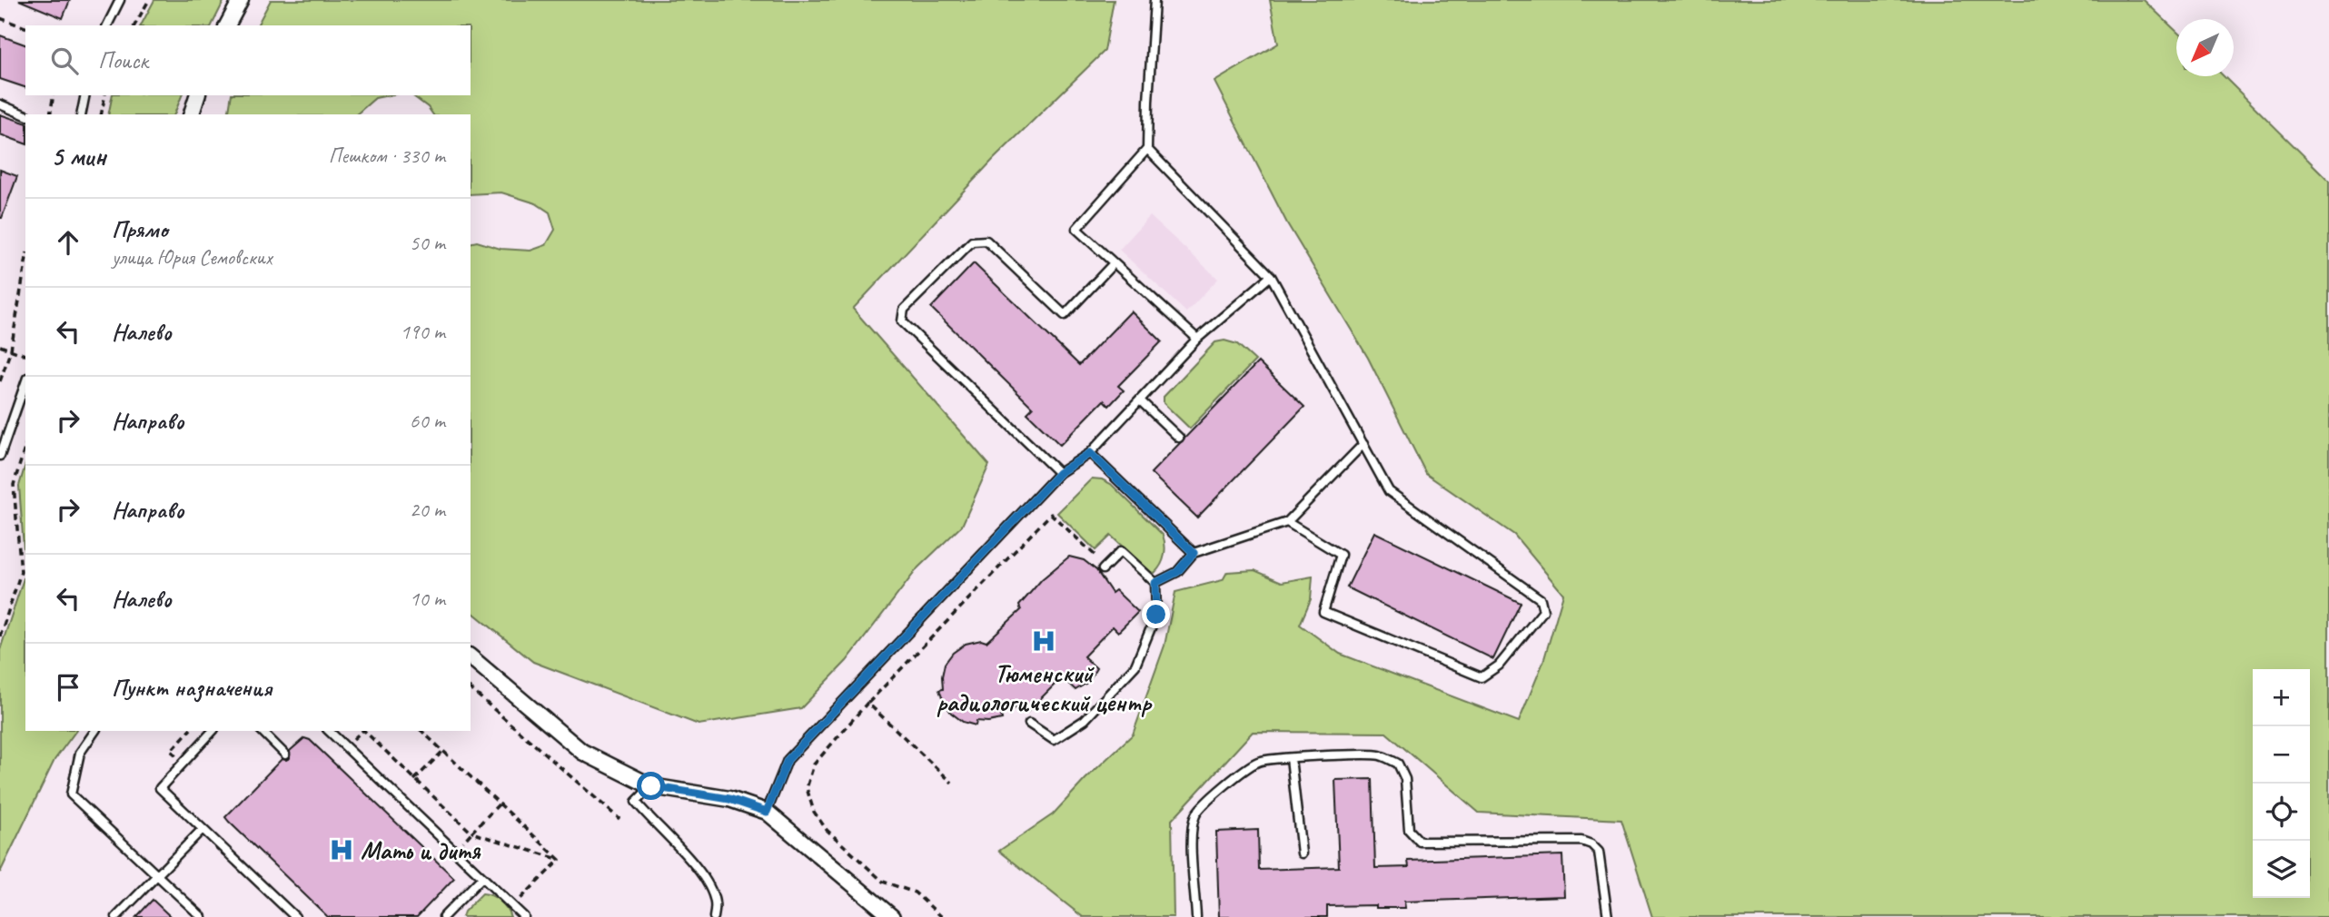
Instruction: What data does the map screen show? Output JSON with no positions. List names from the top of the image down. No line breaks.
{"places":{"hospital":["Тюменский радиологический центр","Мать и дитя"]},"north":"bottom left","page":{"search":"Поиск","heading":["5 мин","Пешком · 330 m"],"list":[["Прямо","улица Юрия Семовских","50 m"],["Налево","190 m"],["Направо","60 m"],["Направо","20 m"],["Налево","10 m"],"Пункт назначения"],"map_buttons":["+","−"]}}
